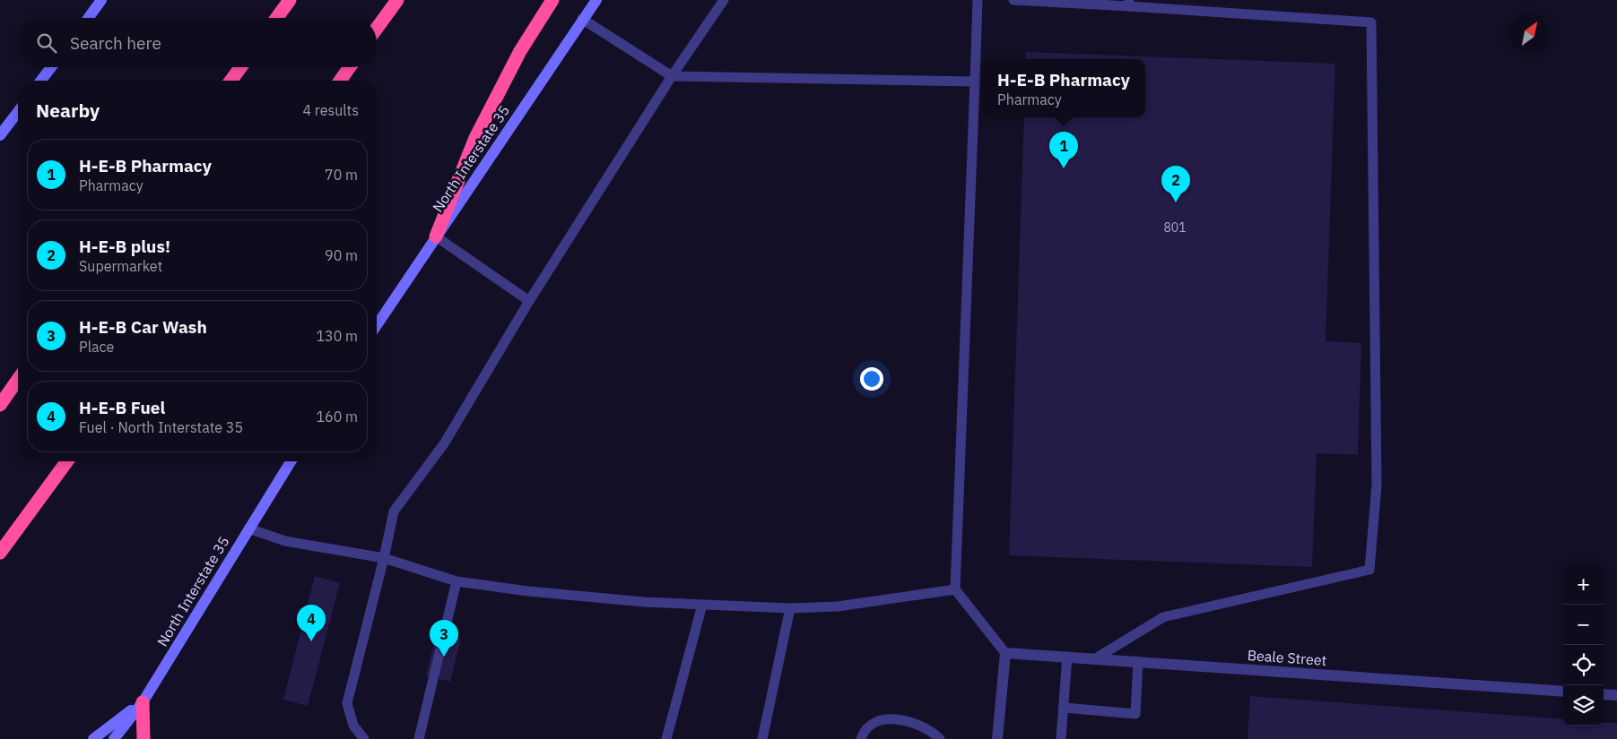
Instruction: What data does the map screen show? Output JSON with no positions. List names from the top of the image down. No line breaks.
{"streets":{"main road":["North Interstate 35"],"street":["Beale Street"]},"house_numbers":["801"],"north":"top right","page":{"search":"Search here","popup":["H-E-B Pharmacy","Pharmacy"],"heading":["Nearby","4 results"],"pins":["1","2","4","3"],"list":[{"mark":"1","name":"H-E-B Pharmacy","note":"Pharmacy","value":"70 m"},{"mark":"2","name":"H-E-B plus!","note":"Supermarket","value":"90 m"},{"mark":"3","name":"H-E-B Car Wash","note":"Place","value":"130 m"},{"mark":"4","name":"H-E-B Fuel","note":"Fuel · North Interstate 35","value":"160 m"}],"map_buttons":["+","−"]}}
